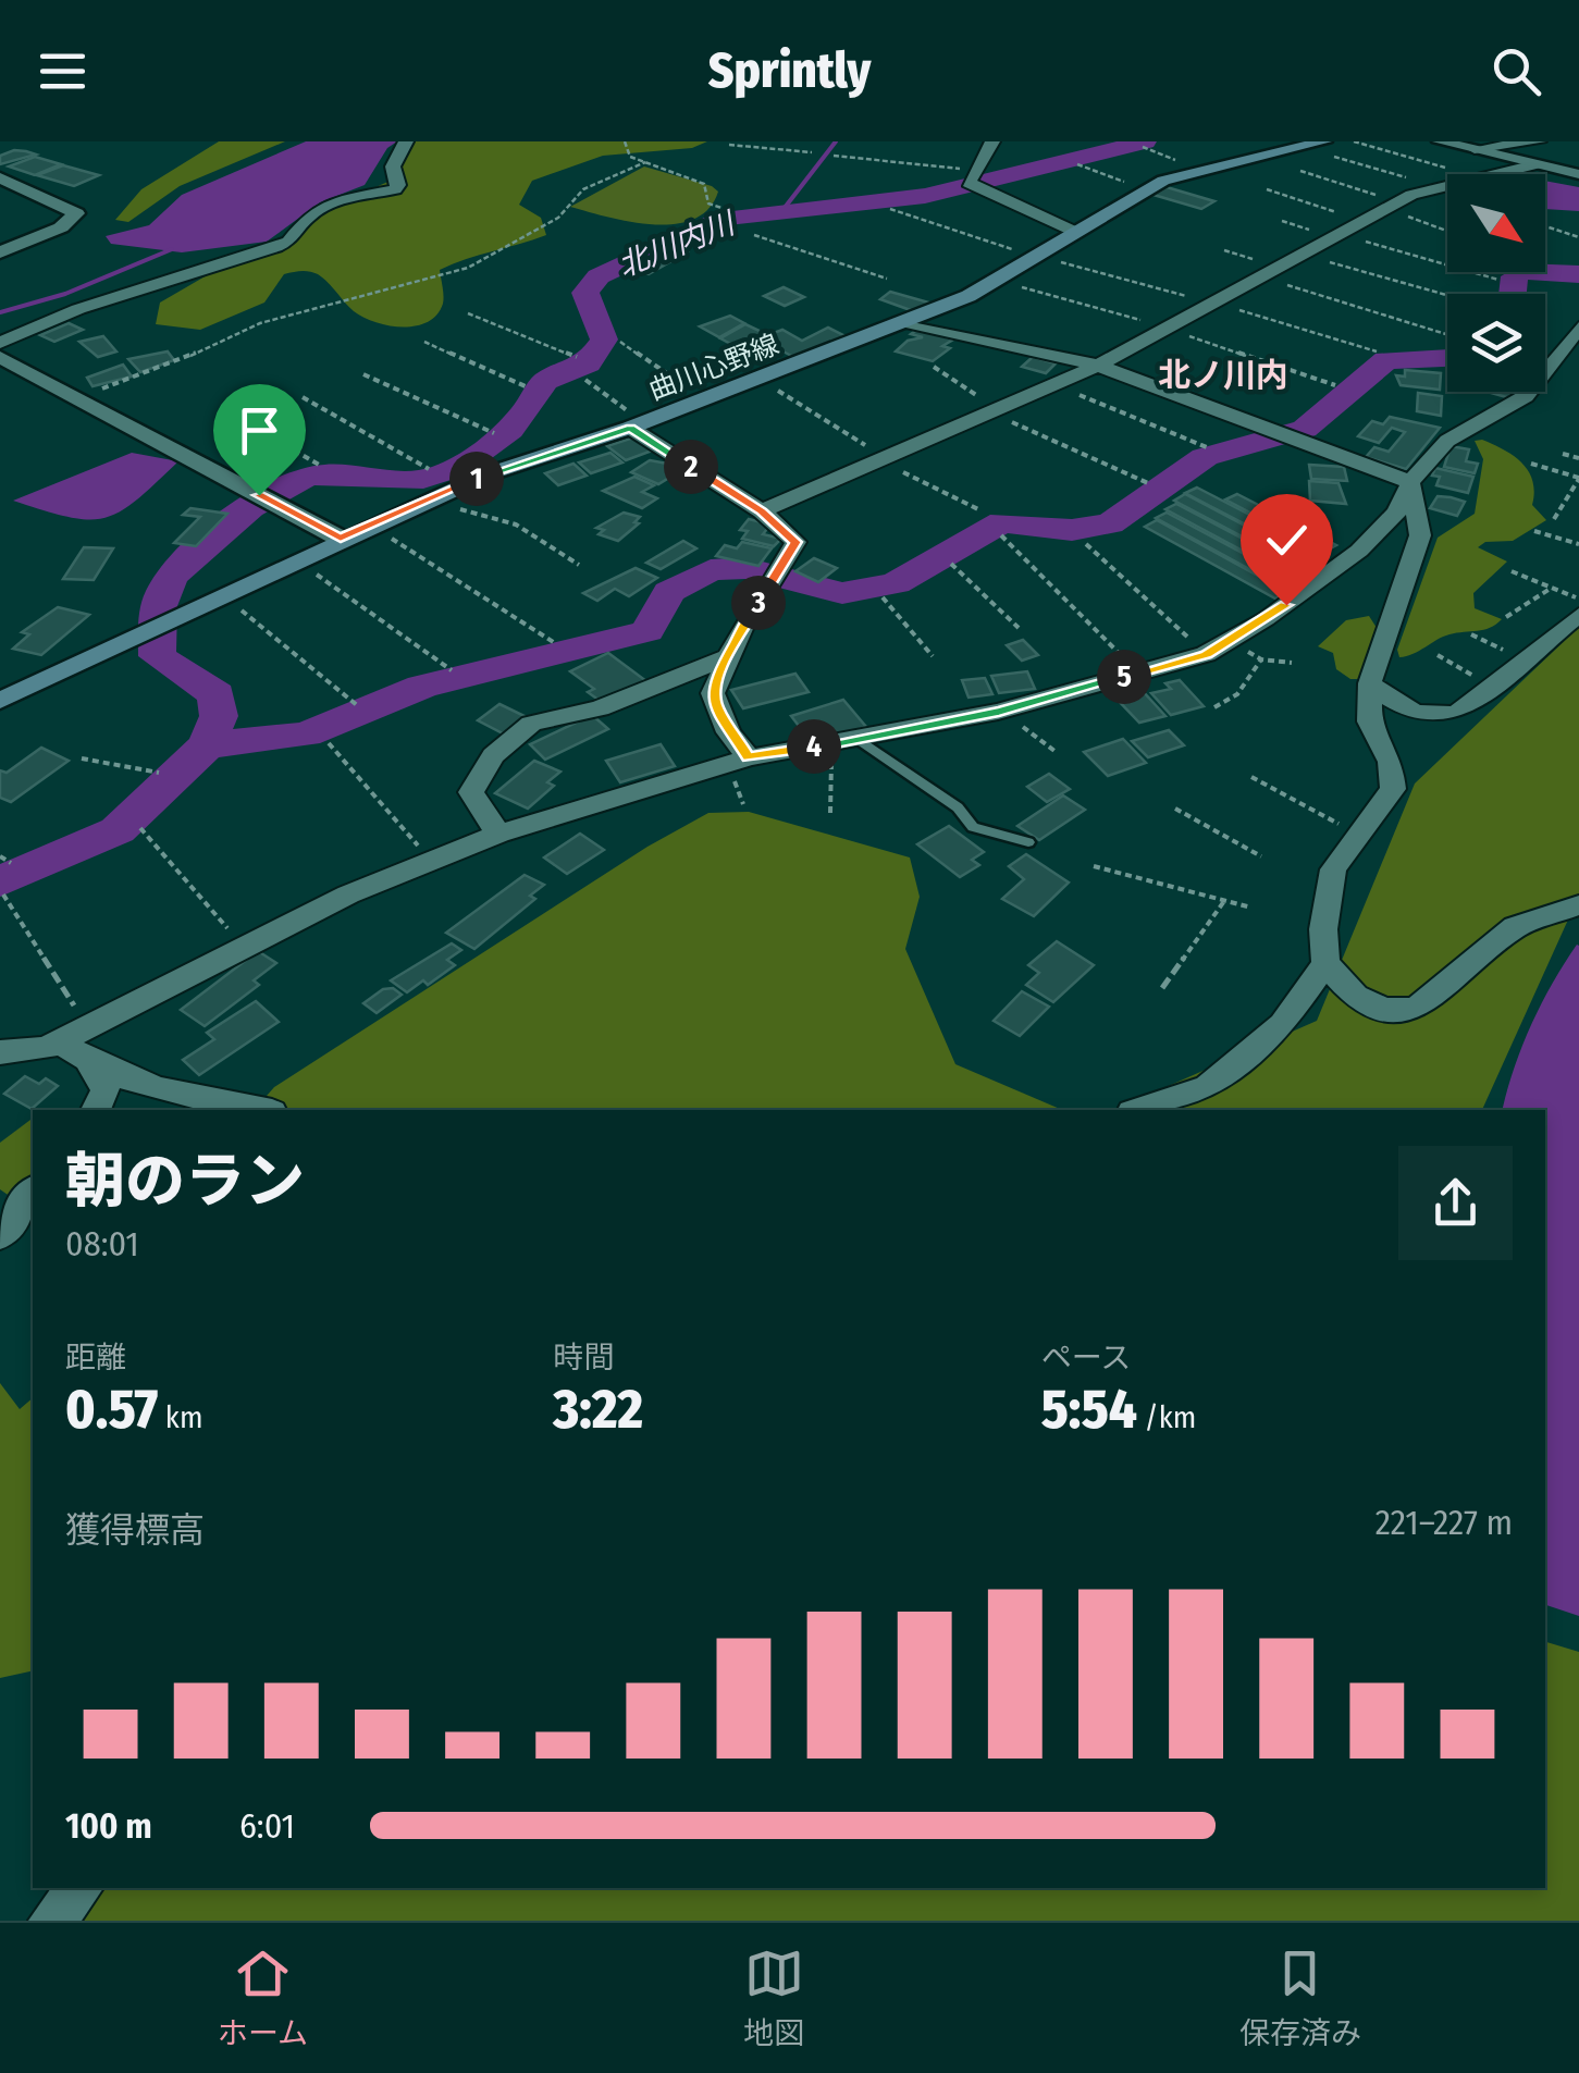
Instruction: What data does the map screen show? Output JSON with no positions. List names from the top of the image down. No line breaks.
{"streets":{"main road":["曲川心野線"]},"districts":["北ノ川内"],"water":["北川内川"],"north":"bottom right","page":{"header":"Sprintly","pins":["2","1","3","5","4"],"heading":["朝のラン","08:01"],"stats":[["距離","0.57 km"],["時間","3:22"],["ペース","5:54 /km"]],"chart":["獲得標高","221–227 m"],"list":[{"name":"100 m","note":"6:01"}],"tabs":["ホーム","地図","保存済み"]}}
